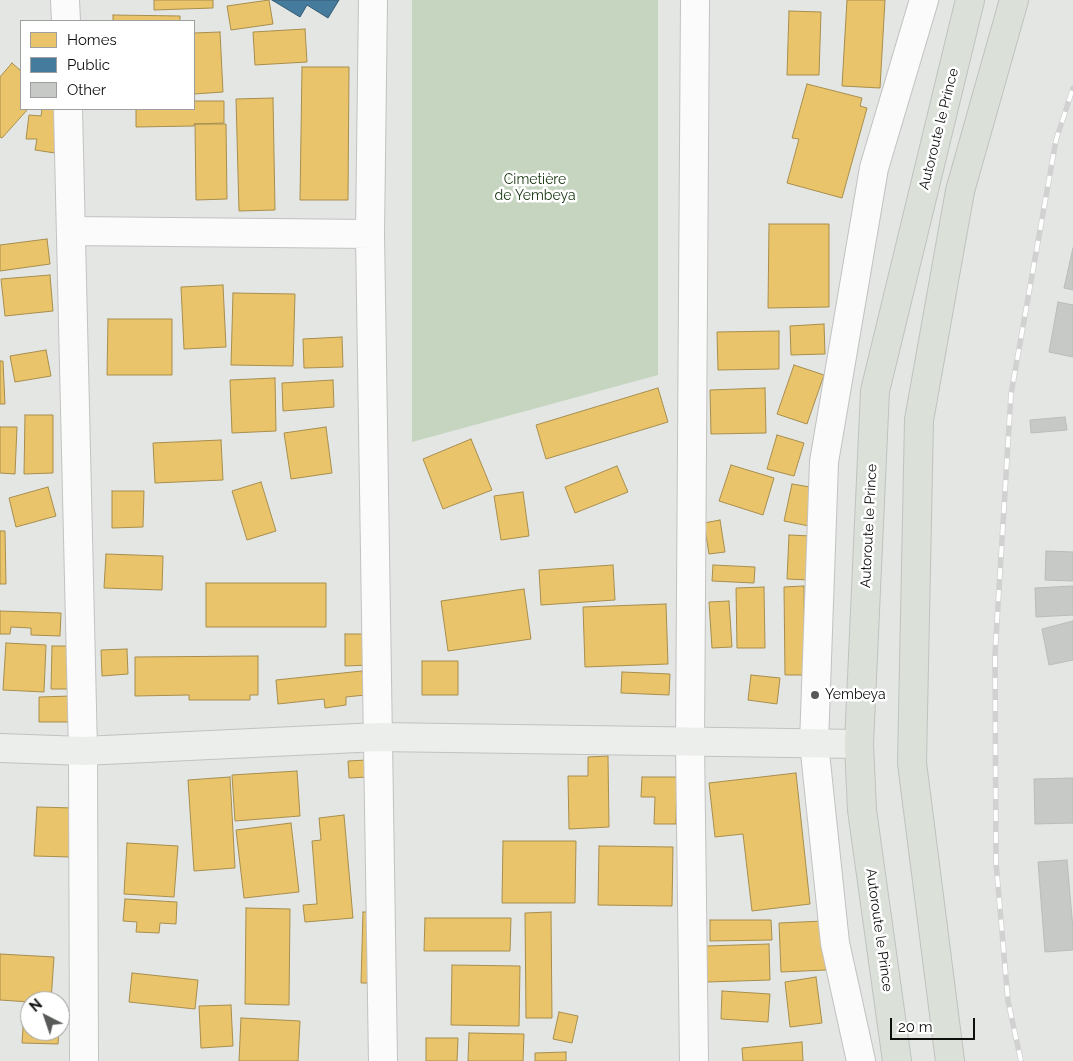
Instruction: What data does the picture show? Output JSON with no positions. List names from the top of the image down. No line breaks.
{"streets":{"main road":["Autoroute le Prince"]},"parks":["Cimetière de Yembeya"],"places":["Yembeya"],"legend":["Homes","Public","Other"],"scale_bar":"20 m","north":"top left"}
